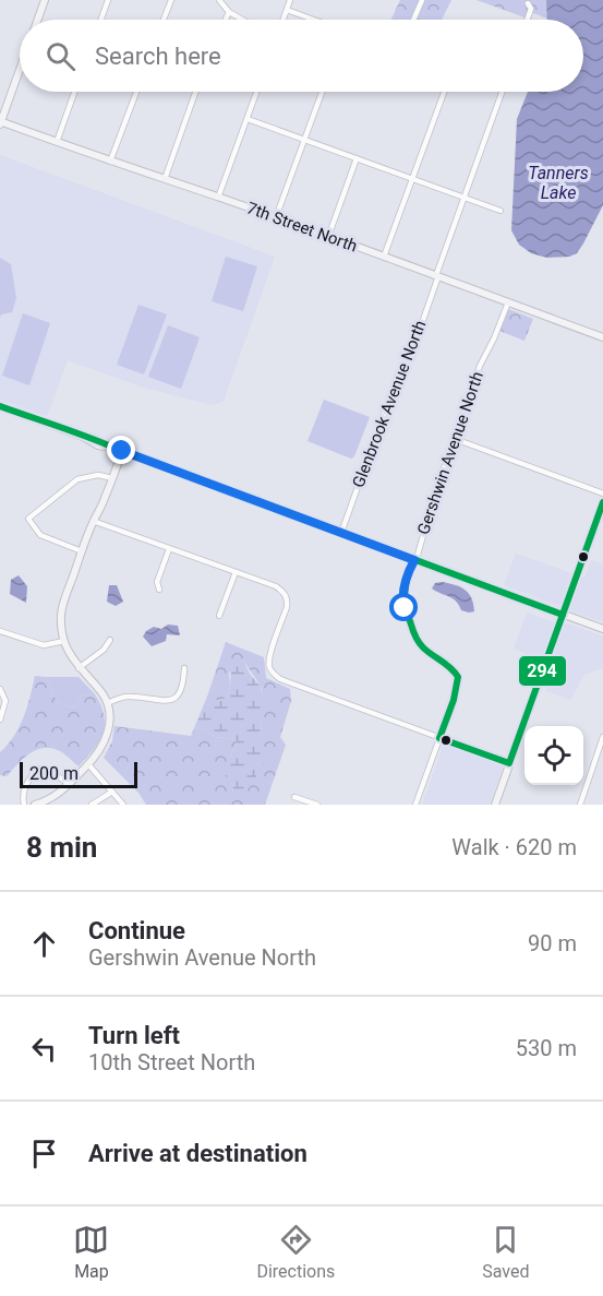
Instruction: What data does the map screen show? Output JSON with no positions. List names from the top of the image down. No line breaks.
{"streets":{"street":["7th Street North","Glenbrook Avenue North","Gershwin Avenue North"]},"crossings":[["7th Street North","Glenbrook Avenue North"],["7th Street North","Gershwin Avenue North"]],"water":["Tanners Lake"],"lines":["transit line 294"],"scale_bar":"200 m","page":{"search":"Search here","scale":"200 m","heading":["8 min","Walk · 620 m"],"list":[["Continue","Gershwin Avenue North","90 m"],["Turn left","10th Street North","530 m"],"Arrive at destination"],"nav":["Map","Directions","Saved"]}}
